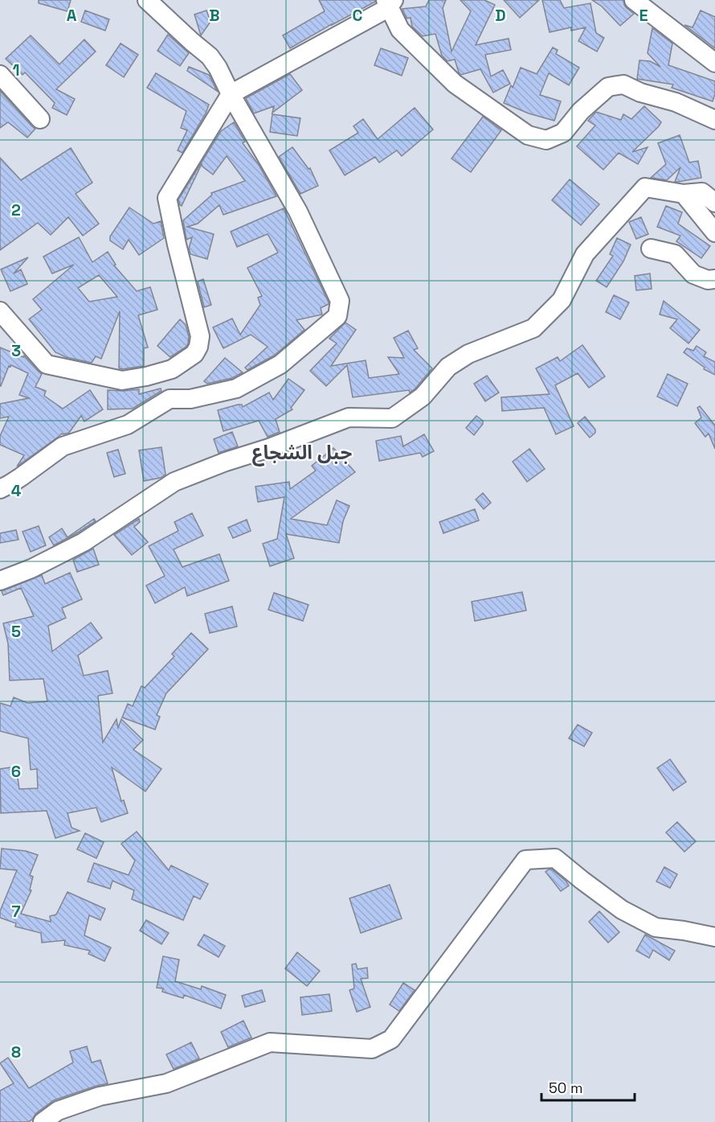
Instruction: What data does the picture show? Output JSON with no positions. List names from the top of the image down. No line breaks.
{"districts":["جبل الشجاع"],"scale_bar":"50 m","grid":{"columns":["A","B","C","D","E"],"rows":["1","2","3","4","5","6","7","8"]}}
